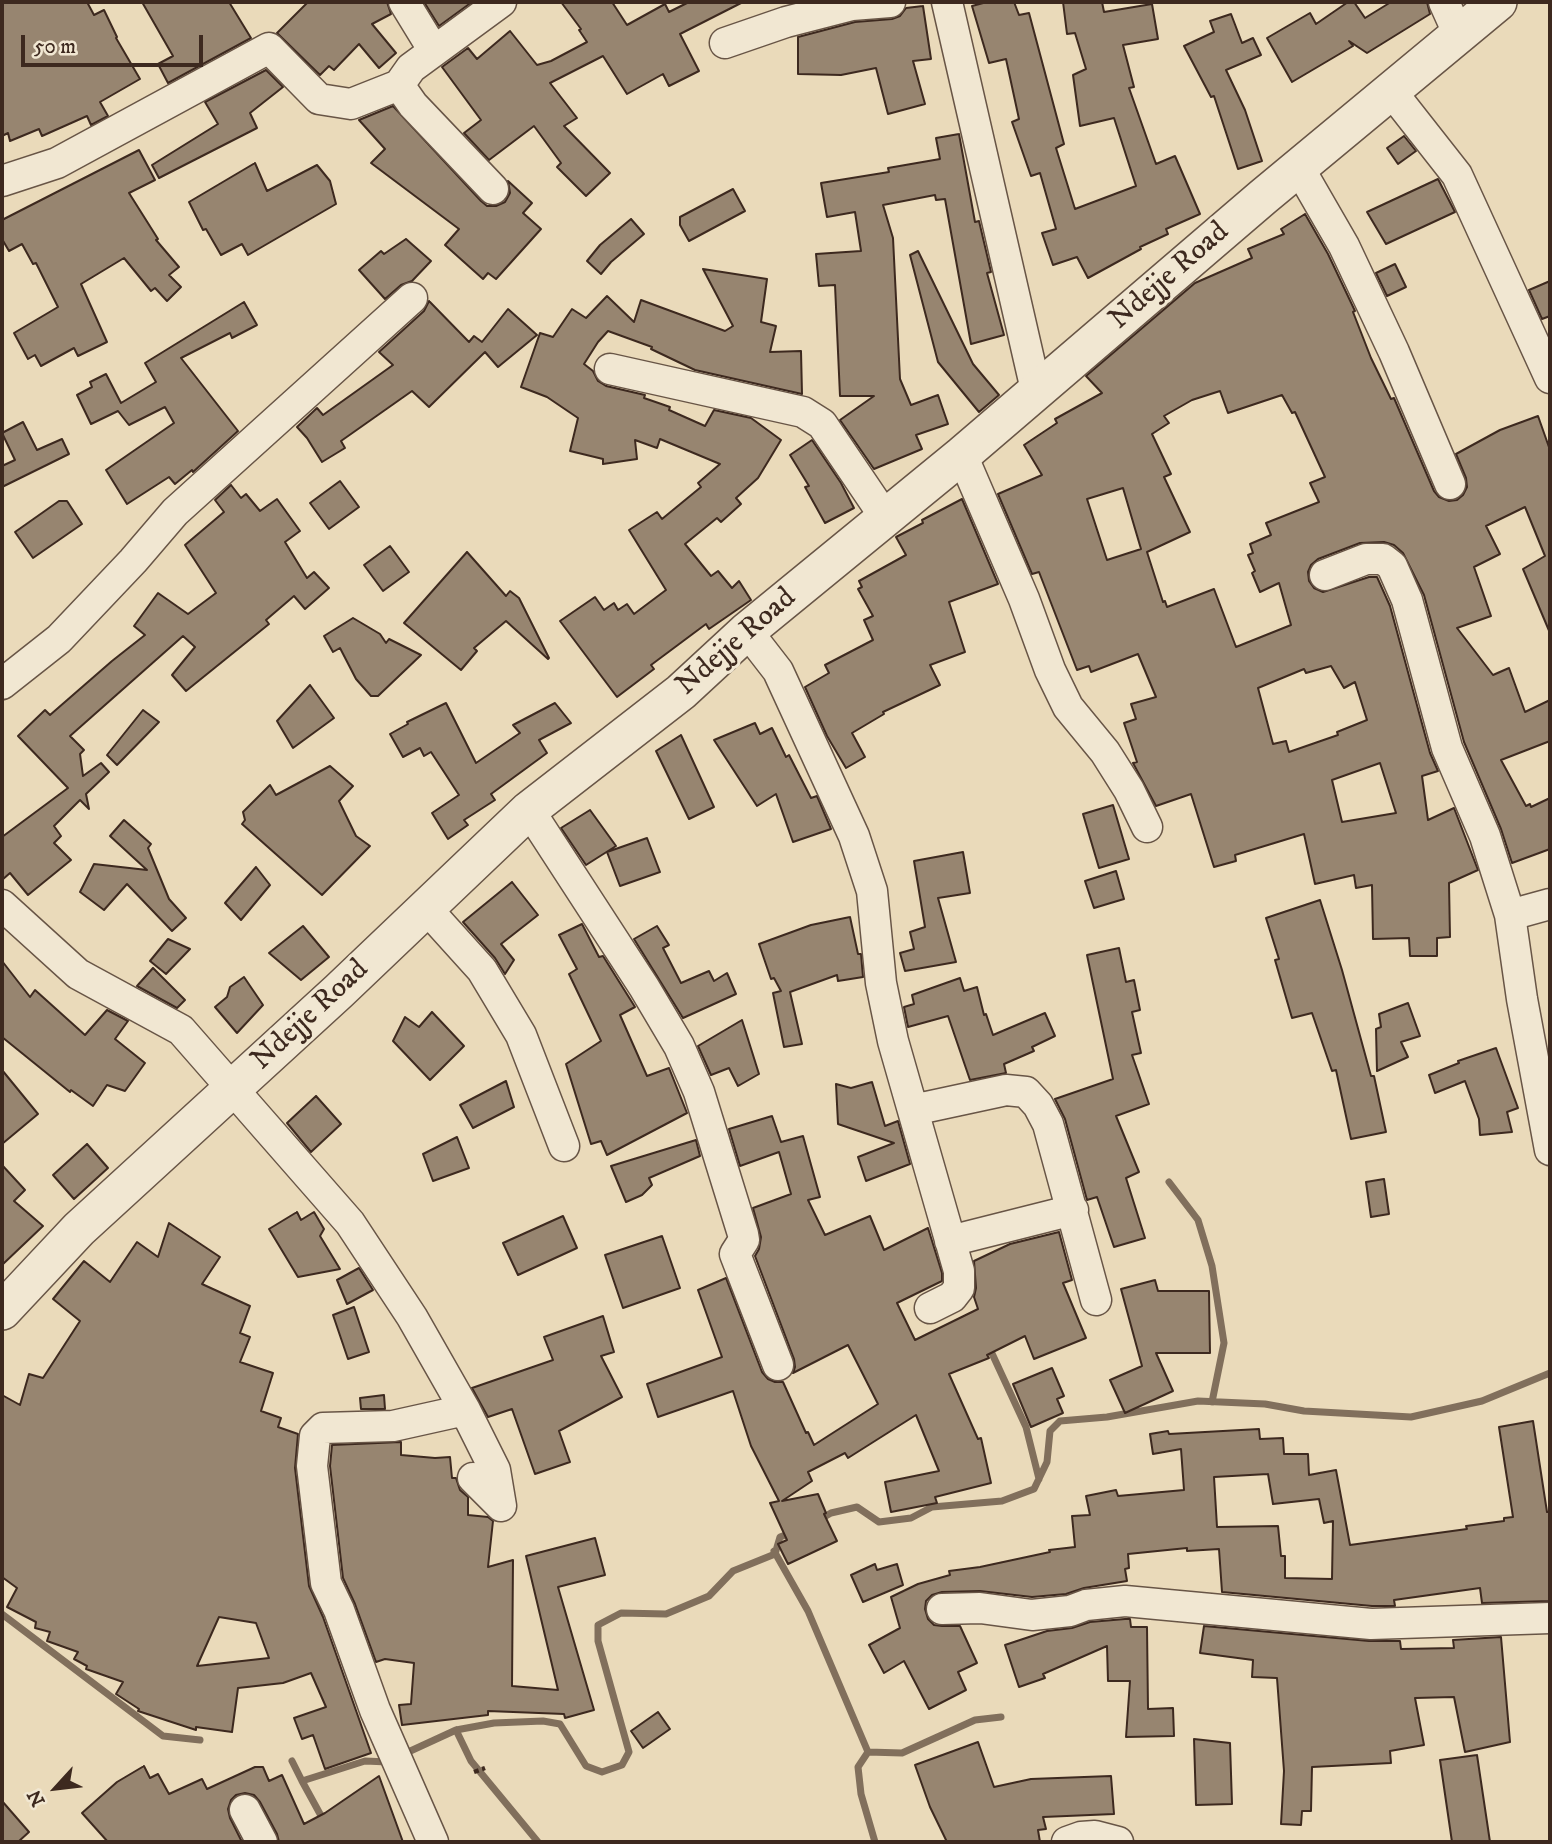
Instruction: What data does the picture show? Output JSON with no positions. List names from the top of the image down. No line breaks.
{"streets":{"street":["Ndejje Road"]},"scale_bar":"50 m","north":"bottom left"}
